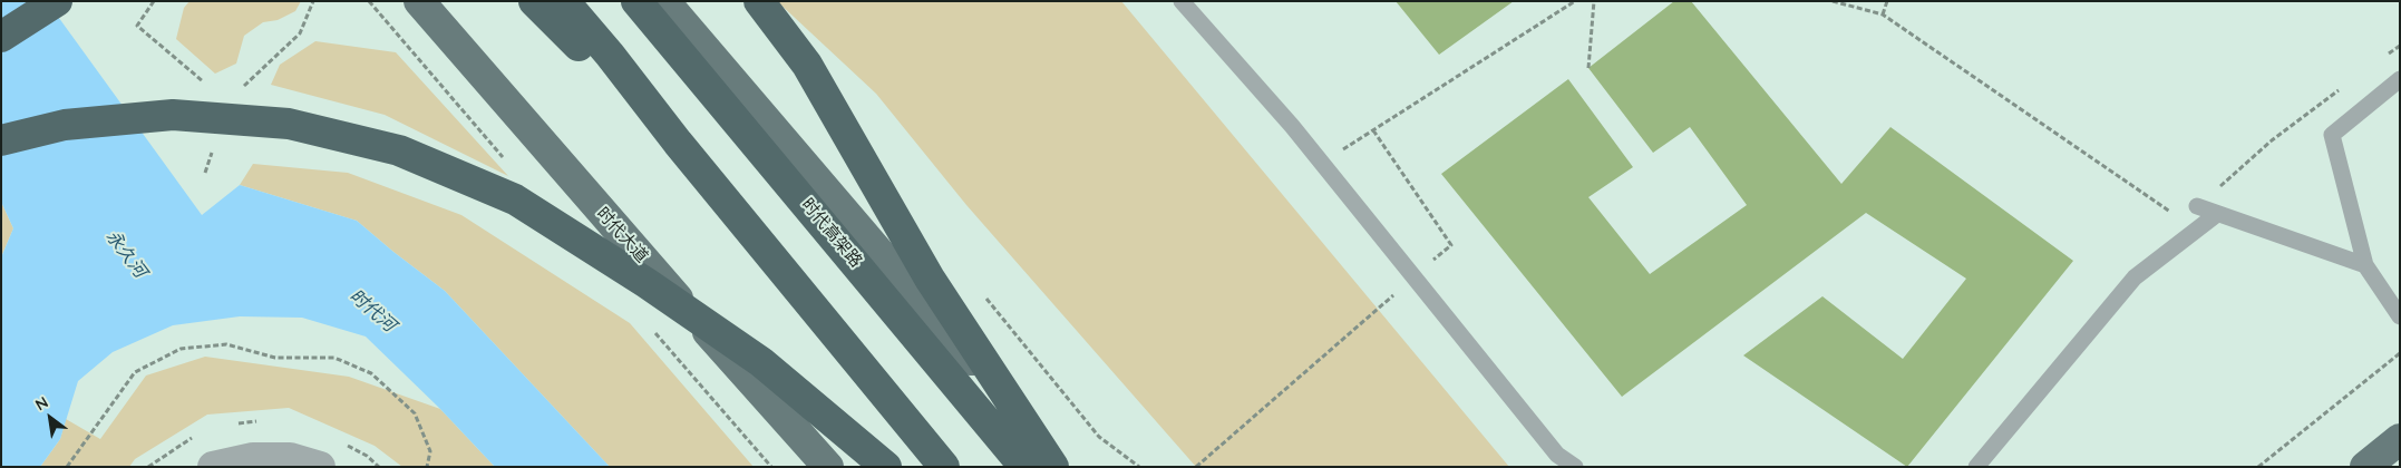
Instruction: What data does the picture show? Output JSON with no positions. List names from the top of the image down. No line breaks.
{"streets":{"highway":["时代高架路"],"main road":["时代大道"]},"water":["永久河","时代河"],"north":"top left"}
